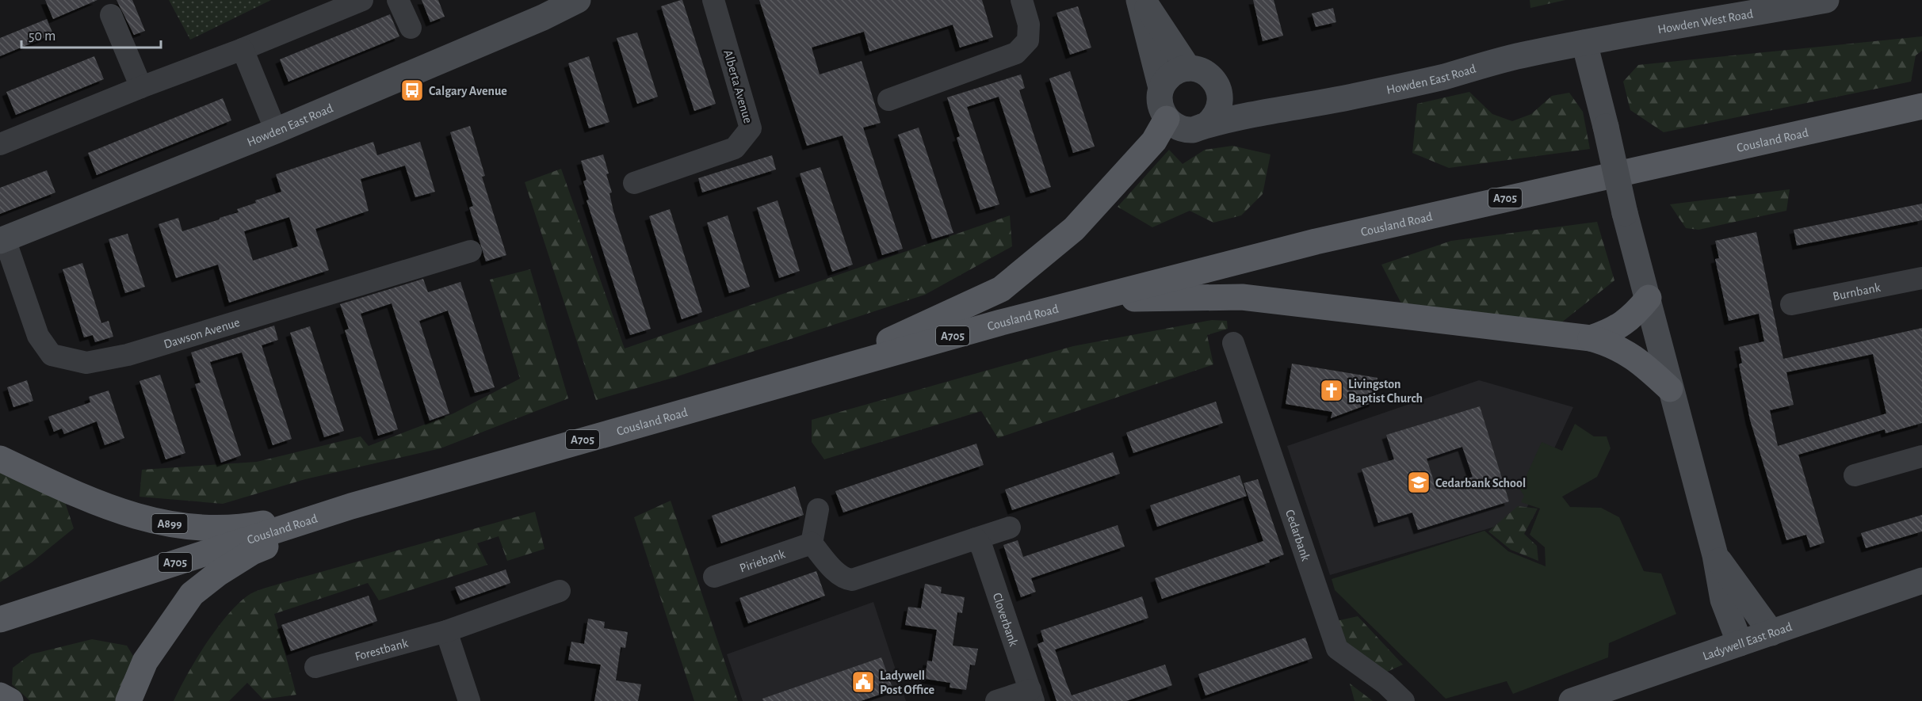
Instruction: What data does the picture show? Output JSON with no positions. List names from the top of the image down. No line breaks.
{"streets":{"main road":["Cousland Road","A705","A899"],"street":["Howden West Road","Howden East Road","Alberta Avenue","Burnbank","Dawson Avenue","Cedarbank","Piriebank","Cloverbank","Ladywell East Road","Forestbank"]},"crossings":[["Howden West Road","Howden East Road"],["Howden East Road","Dawson Avenue"],["Cousland Road","A899"]],"places":{"bus stop":["Calgary Avenue"],"church":["Livingston Baptist Church"],"school or university":["Cedarbank School"],"public building":["Ladywell Post Office"]},"scale_bar":"50 m"}
